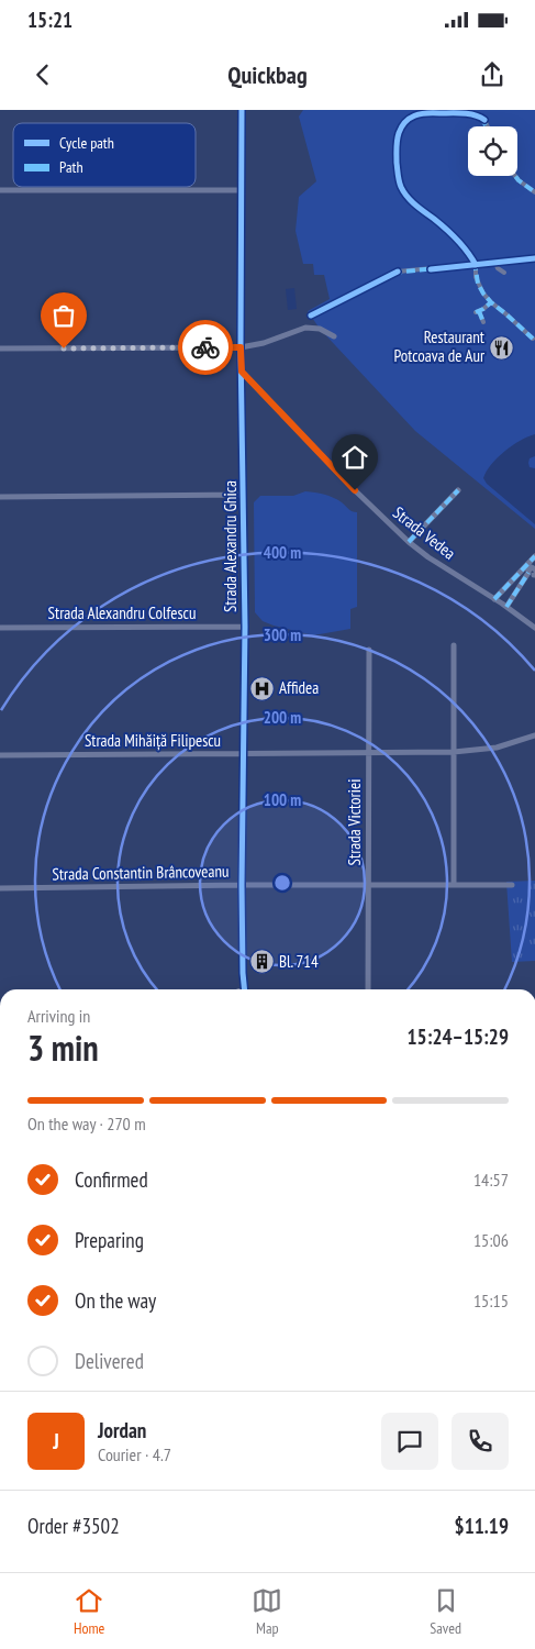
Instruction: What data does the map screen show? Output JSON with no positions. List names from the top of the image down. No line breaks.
{"streets":{"street":["Strada Vedea","Strada Alexandru Ghica","Strada Alexandru Colfescu","Strada Mihăiță Filipescu","Strada Victoriei","Strada Constantin Brâncoveanu"]},"crossings":[["Strada Vedea","Strada Alexandru Ghica"],["Strada Alexandru Ghica","Strada Alexandru Colfescu"],["Strada Alexandru Ghica","Strada Mihăiță Filipescu"],["Strada Alexandru Ghica","Strada Constantin Brâncoveanu"],["Strada Mihăiță Filipescu","Strada Victoriei"],["Strada Victoriei","Strada Constantin Brâncoveanu"]],"places":{"restaurant":["Restaurant Potcoava de Aur"],"hospital":["Affidea"],"building":["Bl. 714"]},"legend":["Cycle path","Path"],"page":{"status":"15:21","header":"Quickbag","heading":["3 min","Arriving in","15:24–15:29"],"panel":["Jordan","Courier · 4.7","Order #3502","$11.19"],"bar":"On the way · 270 m","list":[["Confirmed","14:57"],["Preparing","15:06"],["On the way","15:15"],"Delivered"],"round":"J","tabs":["Home","Map","Saved"]},"rings":["400 m","300 m","200 m","100 m"]}
